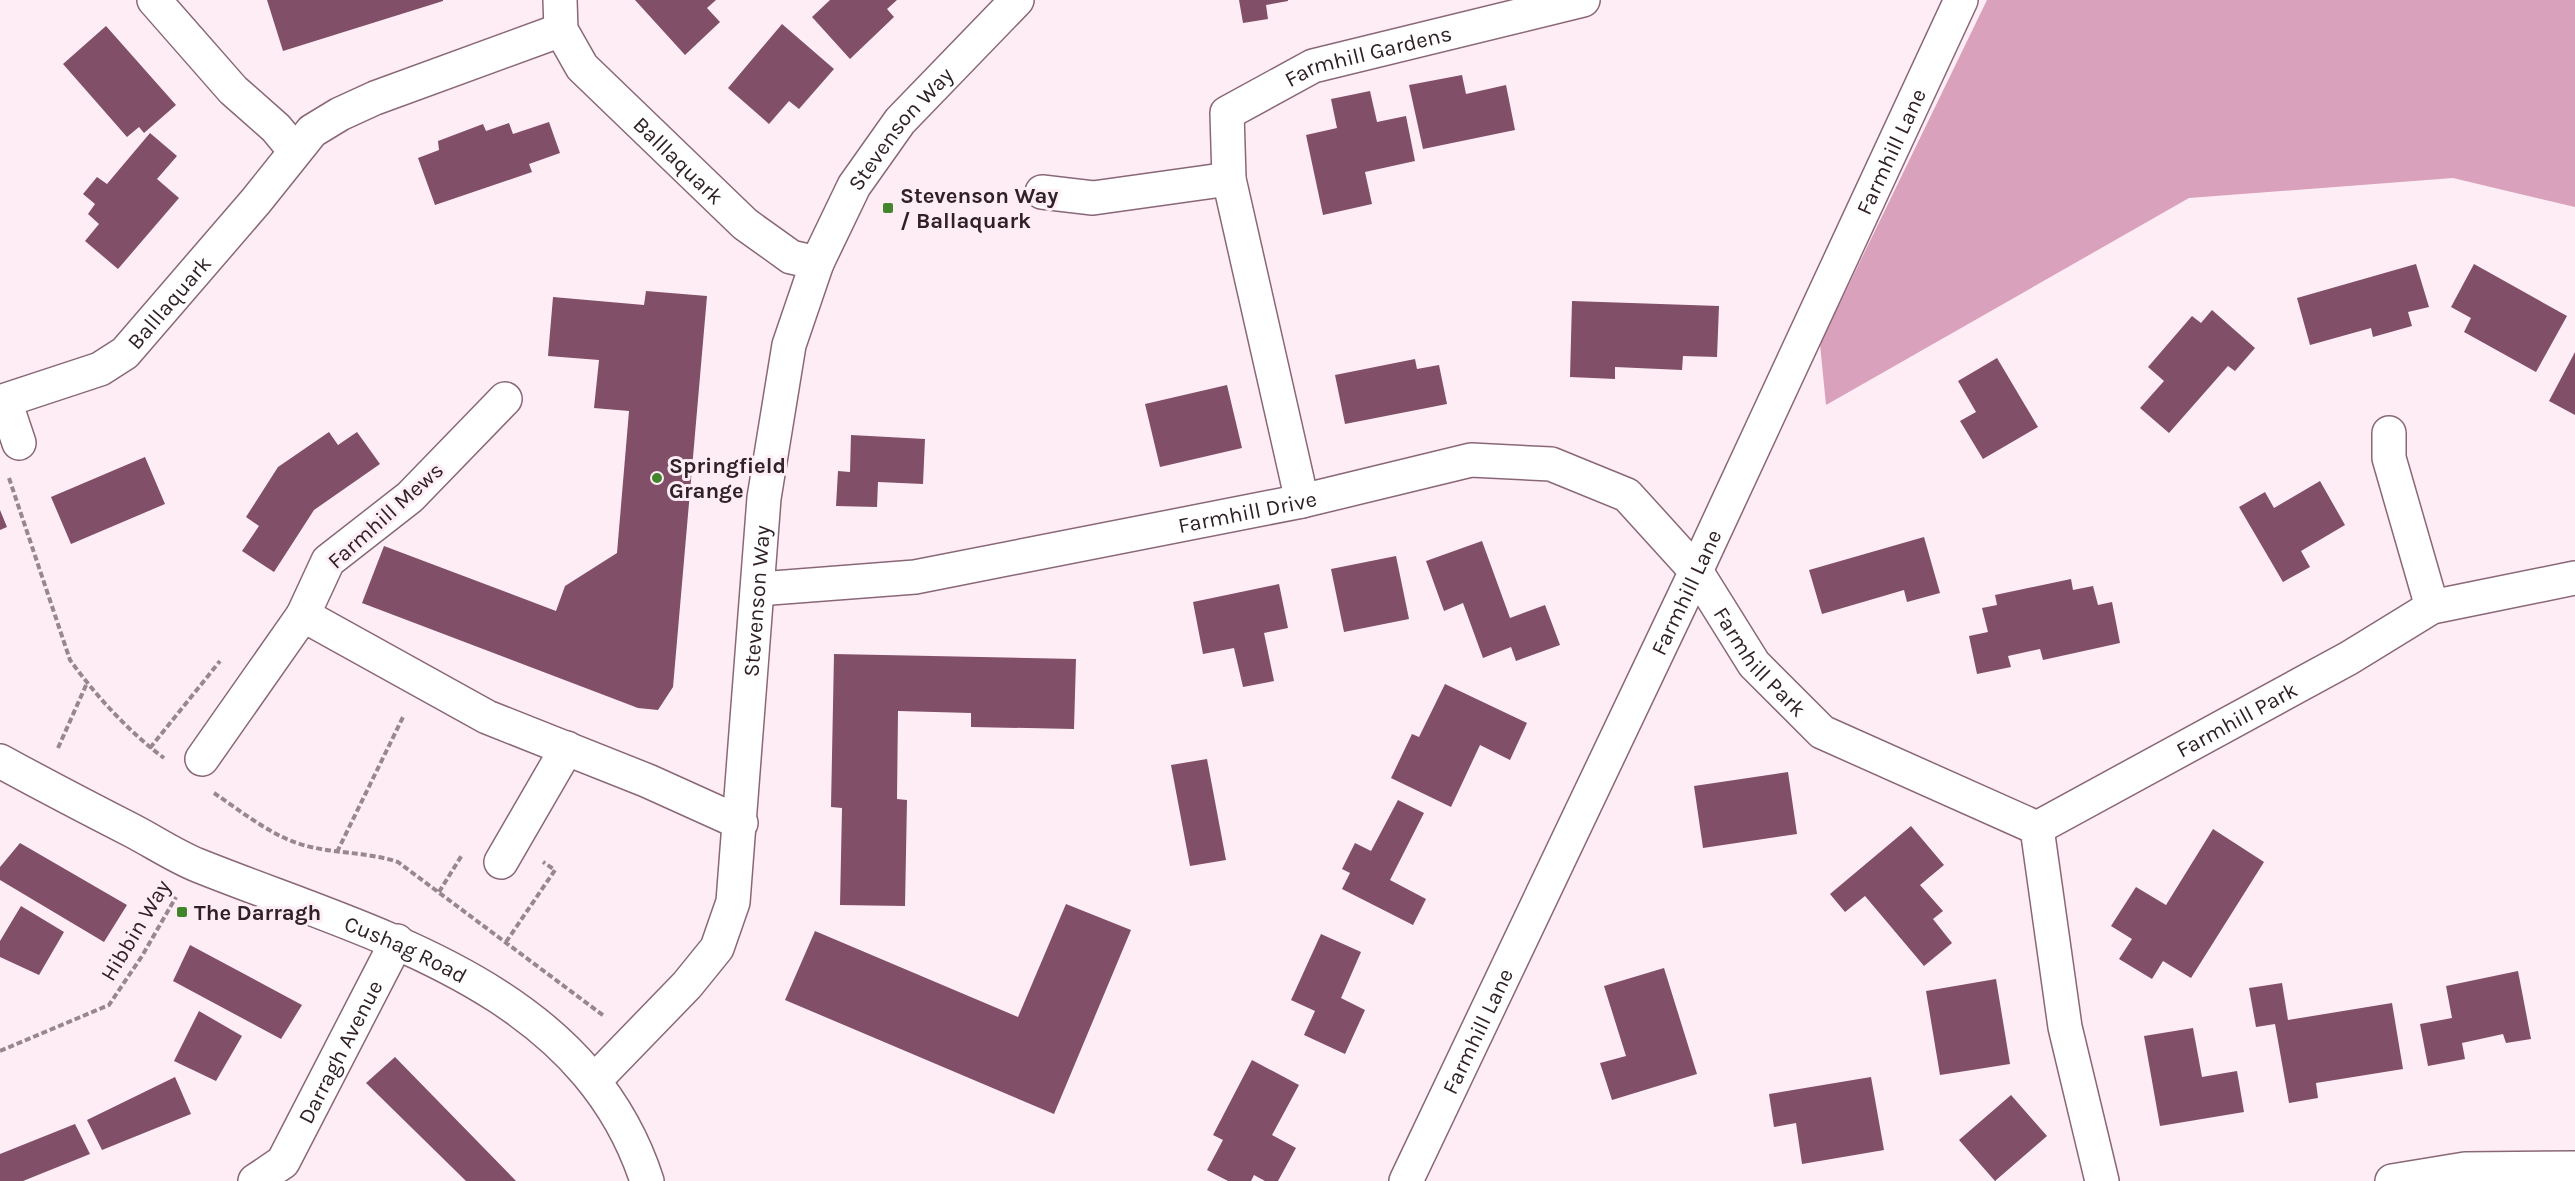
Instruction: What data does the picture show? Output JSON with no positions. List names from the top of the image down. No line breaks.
{"streets":{"street":["Farmhill Gardens","Stevenson Way","Farmhill Lane","Balllaquark","Farmhill Drive","Farmhill Mews","Farmhill Park","Cushag Road","Darragh Avenue"],"path":["Hibbin Way"]},"crossings":[["Farmhill Gardens","Farmhill Drive"],["Stevenson Way","Balllaquark"],["Stevenson Way","Farmhill Drive"],["Stevenson Way","Cushag Road"],["Farmhill Lane","Farmhill Drive"],["Farmhill Lane","Farmhill Park"],["Farmhill Drive","Farmhill Park"],["Hibbin Way","Cushag Road"],["Cushag Road","Darragh Avenue"]],"places":{"transit":["Stevenson Way / Ballaquark","The Darragh"],"other":["Springfield Grange"]}}
